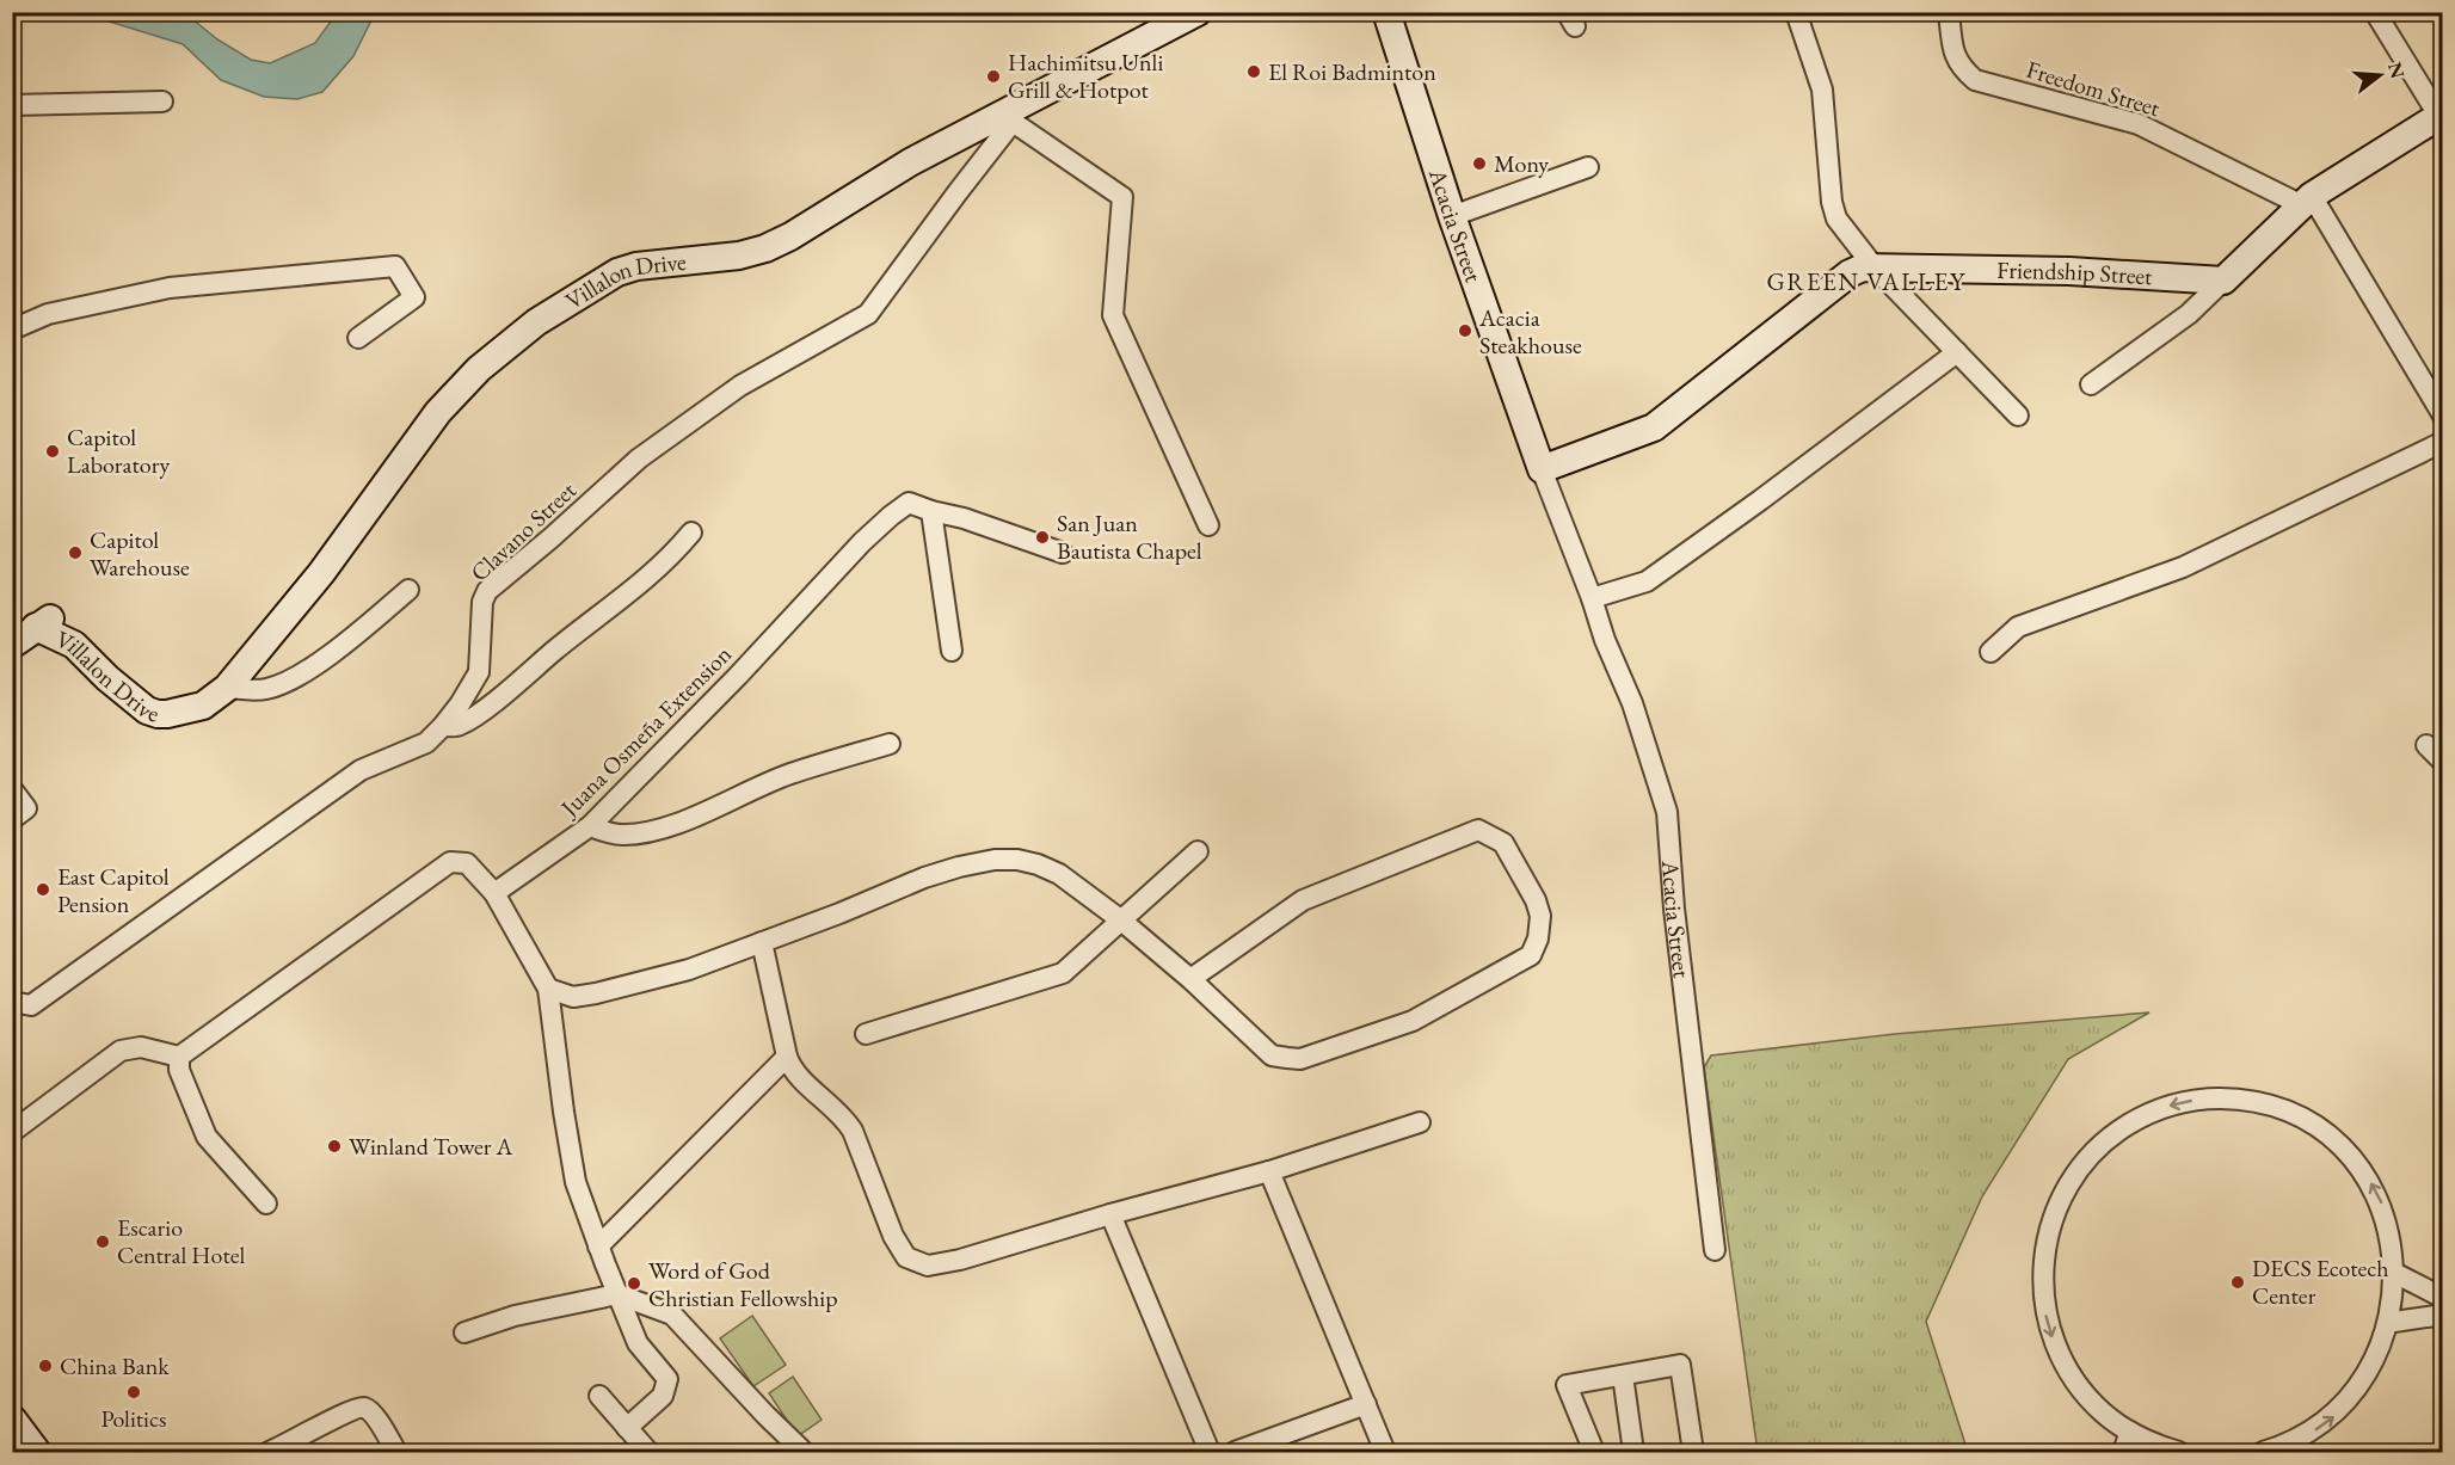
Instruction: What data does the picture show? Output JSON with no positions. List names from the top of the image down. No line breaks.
{"streets":{"street":["Freedom Street","Acacia Street","Friendship Street","Villalon Drive","Clavano Street","Juana Osmeña Extension"]},"crossings":[["Acacia Street","Friendship Street"],["Villalon Drive","Clavano Street"]],"districts":["GREEN VALLEY"],"places":["El Roi Badminton","Hachimitsu Unli Grill & Hotpot","Mony","Acacia Steakhouse","Capitol Laboratory","San Juan Bautista Chapel","Capitol Warehouse","East Capitol Pension","Winland Tower A","Escario Central Hotel","DECS Ecotech Center","Word of God Christian Fellowship","China Bank","Politics"],"north":"right"}
